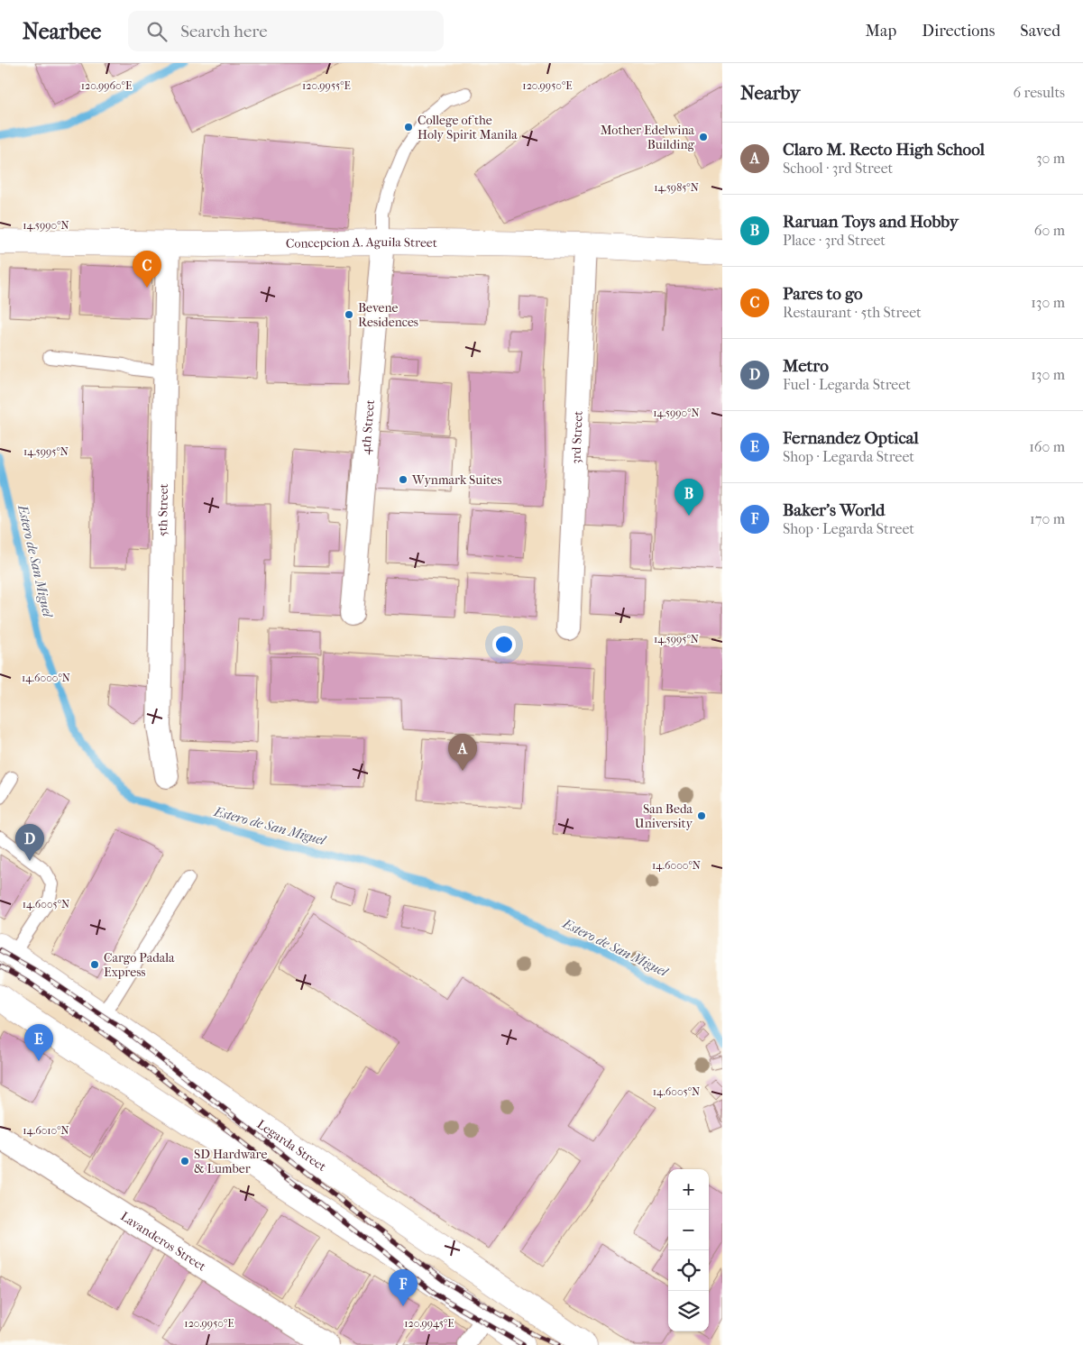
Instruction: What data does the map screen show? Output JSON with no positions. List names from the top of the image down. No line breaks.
{"streets":{"main road":["Concepcion A. Aguila Street","Legarda Street"],"street":["4th Street","3rd Street","5th Street","Lavanderos Street"]},"crossings":[["Concepcion A. Aguila Street","4th Street"],["Concepcion A. Aguila Street","3rd Street"],["Concepcion A. Aguila Street","5th Street"]],"water":["Estero de San Miguel"],"places":["College of the Holy Spirit Manila","Mother Edelwina Building","Bevene Residences","Wynmark Suites","San Beda University","Cargo Padala Express","SD Hardware & Lumber"],"page":{"header":"Nearbee","search":"Search here","nav":["Map","Directions","Saved"],"heading":["Nearby","6 results"],"list":[{"mark":"A","name":"Claro M. Recto High School","note":"School · 3rd Street","value":"30 m"},{"mark":"B","name":"Raruan Toys and Hobby","note":"Place · 3rd Street","value":"60 m"},{"mark":"C","name":"Pares to go","note":"Restaurant · 5th Street","value":"130 m"},{"mark":"D","name":"Metro","note":"Fuel · Legarda Street","value":"130 m"},{"mark":"E","name":"Fernandez Optical","note":"Shop · Legarda Street","value":"160 m"},{"mark":"F","name":"Baker's World","note":"Shop · Legarda Street","value":"170 m"}],"pins":["C","B","A","D","E","F"],"map_buttons":["+","−"]},"coordinates":["120.9960°E","120.9955°E","120.9950°E","14.5985°N","14.5990°N","14.5995°N","14.6000°N","14.6005°N","14.6010°N","120.9945°E"]}
